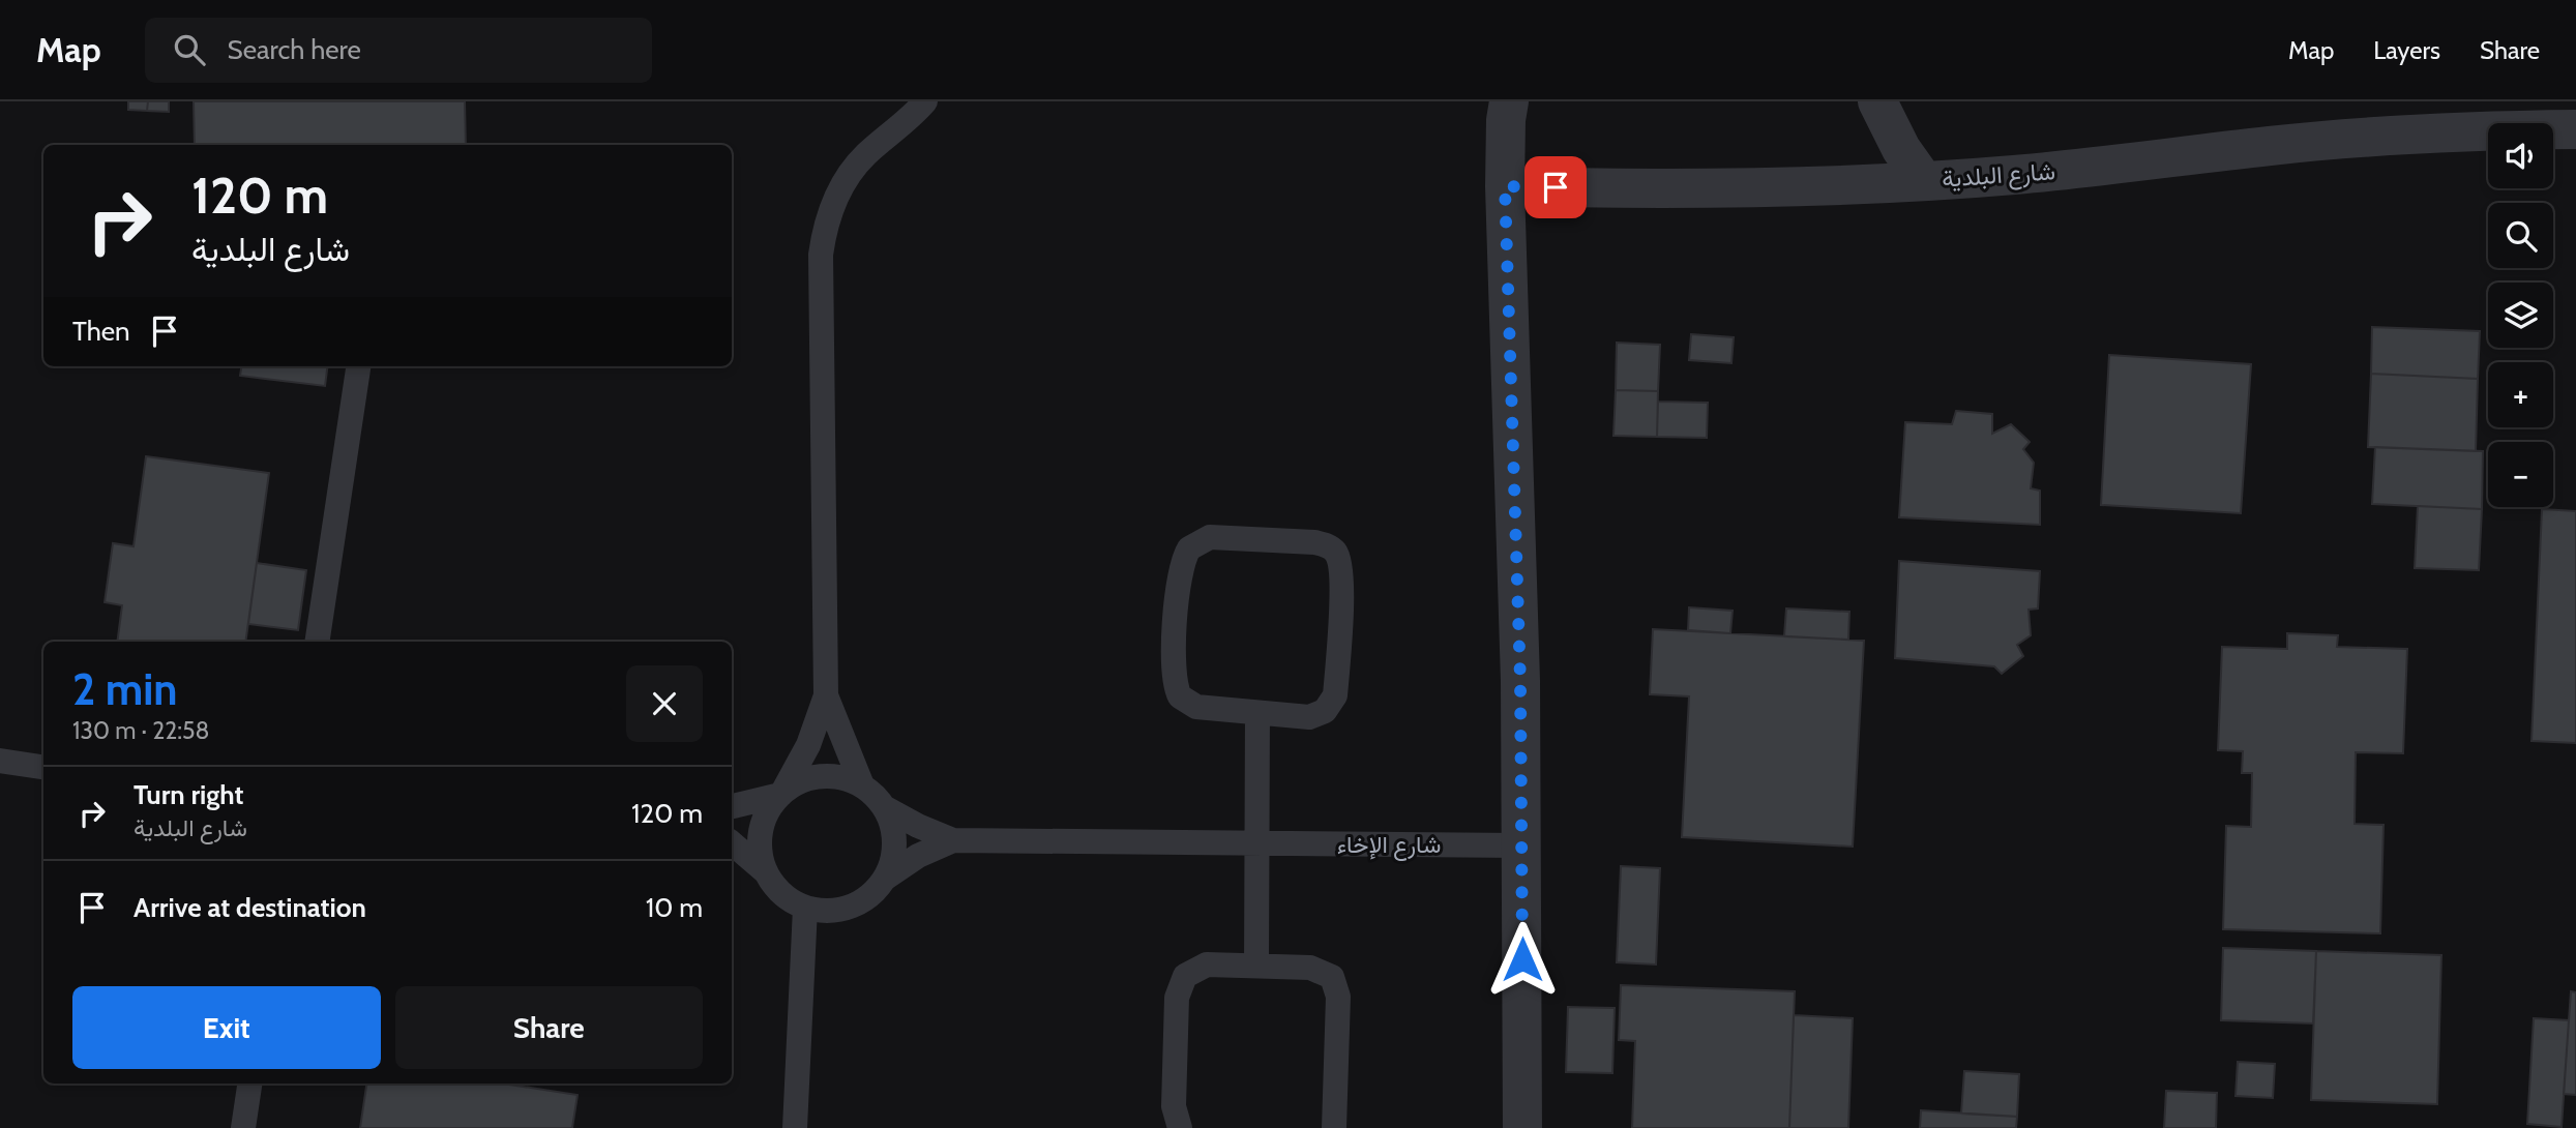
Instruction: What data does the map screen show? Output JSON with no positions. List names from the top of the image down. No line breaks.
{"streets":{"street":["شارع البلدية"],"lane":["شارع الإخاء"]},"page":{"header":"Map","search":"Search here","nav":["Map","Layers","Share"],"map_buttons":["+","−"],"turn":["120 m","شارع البلدية"],"then":"Then","heading":["2 min","130 m · 22:58"],"list":[{"name":"Turn right","note":"شارع البلدية","value":"120 m"},{"name":"Arrive at destination","value":"10 m"}],"buttons":["Exit","Share"]}}
